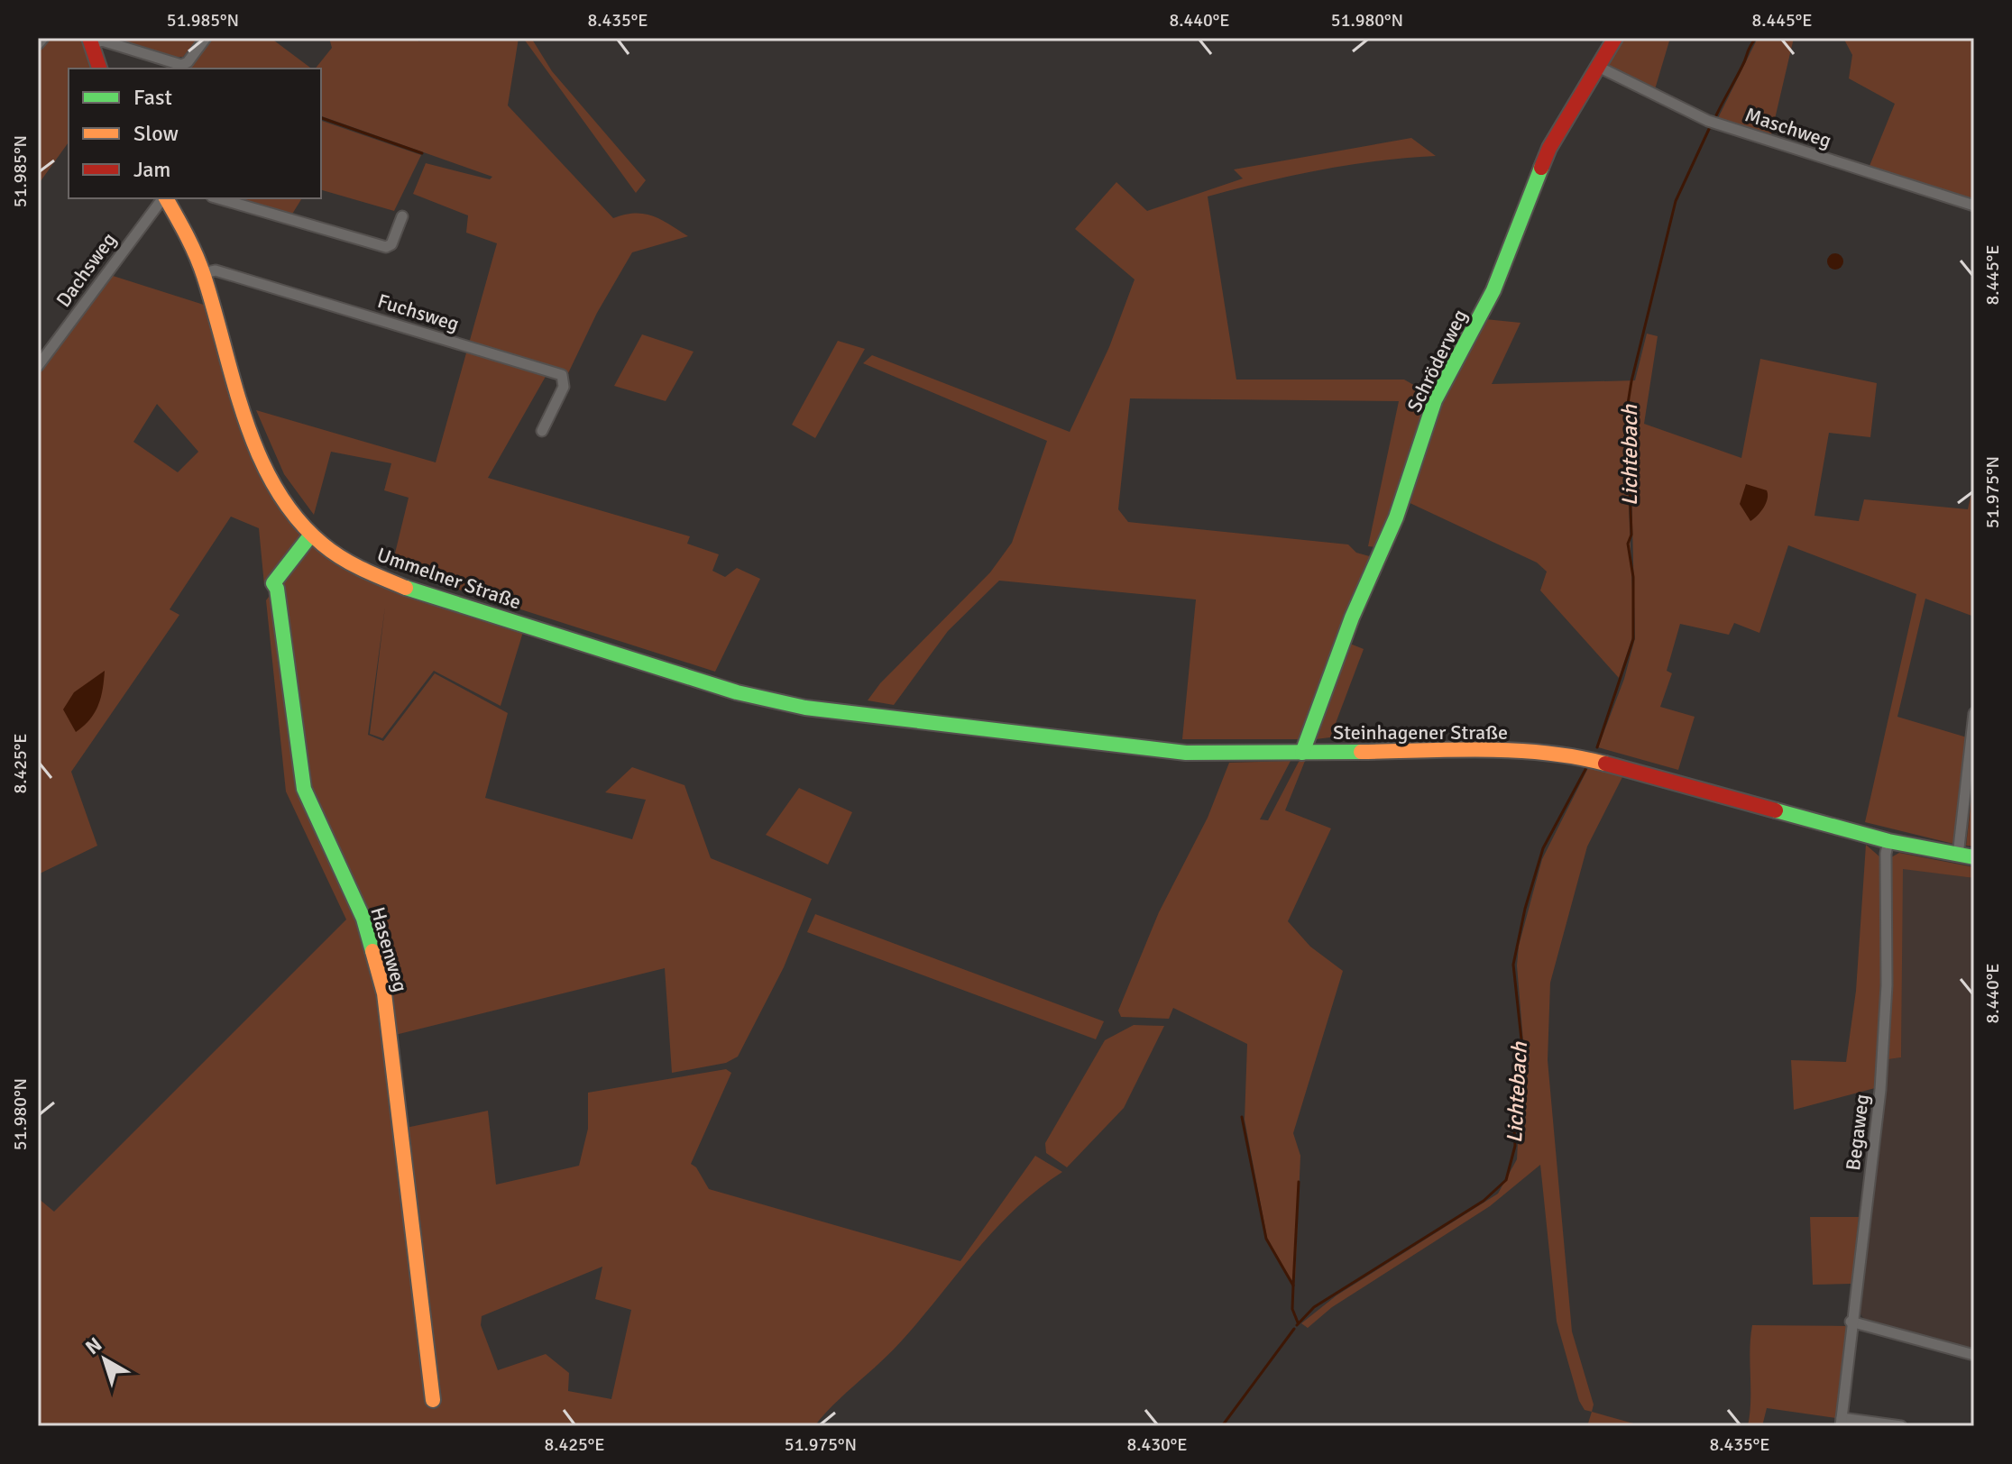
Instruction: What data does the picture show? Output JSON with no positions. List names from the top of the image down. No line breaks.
{"streets":{"main road":["Schröderweg","Ummelner Straße","Steinhagener Straße","Hasenweg"],"street":["Maschweg","Dachsweg","Fuchsweg","Begaweg"]},"crossings":[["Maschweg","Schröderweg"],["Fuchsweg","Ummelner Straße"],["Schröderweg","Steinhagener Straße"],["Ummelner Straße","Steinhagener Straße"],["Ummelner Straße","Hasenweg"],["Steinhagener Straße","Begaweg"]],"water":["Lichtebach"],"legend":["Fast","Slow","Jam"],"north":"top left","coordinates":["51.985°N","8.435°E","8.440°E","51.980°N","8.445°E","51.975°N","8.425°E","8.430°E"]}
